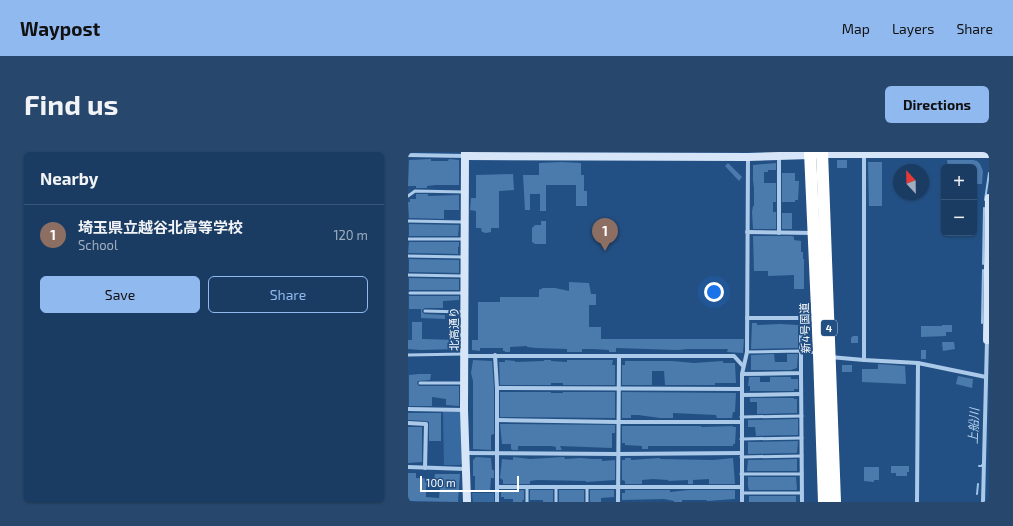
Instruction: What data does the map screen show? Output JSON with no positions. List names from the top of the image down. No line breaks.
{"streets":{"highway":["新4号国道","4"],"street":["北高通り"]},"water":["上船川"],"scale_bar":"100 m","north":"top","page":{"header":"Waypost","nav":["Map","Layers","Share"],"buttons":["Directions",["Save","Share"]],"title":"Find us","heading":"Nearby","map_buttons":["+","−"],"list":[{"mark":"1","name":"埼玉県立越谷北高等学校","note":"School","value":"120 m"}],"pins":"1","scale":"100 m"}}
